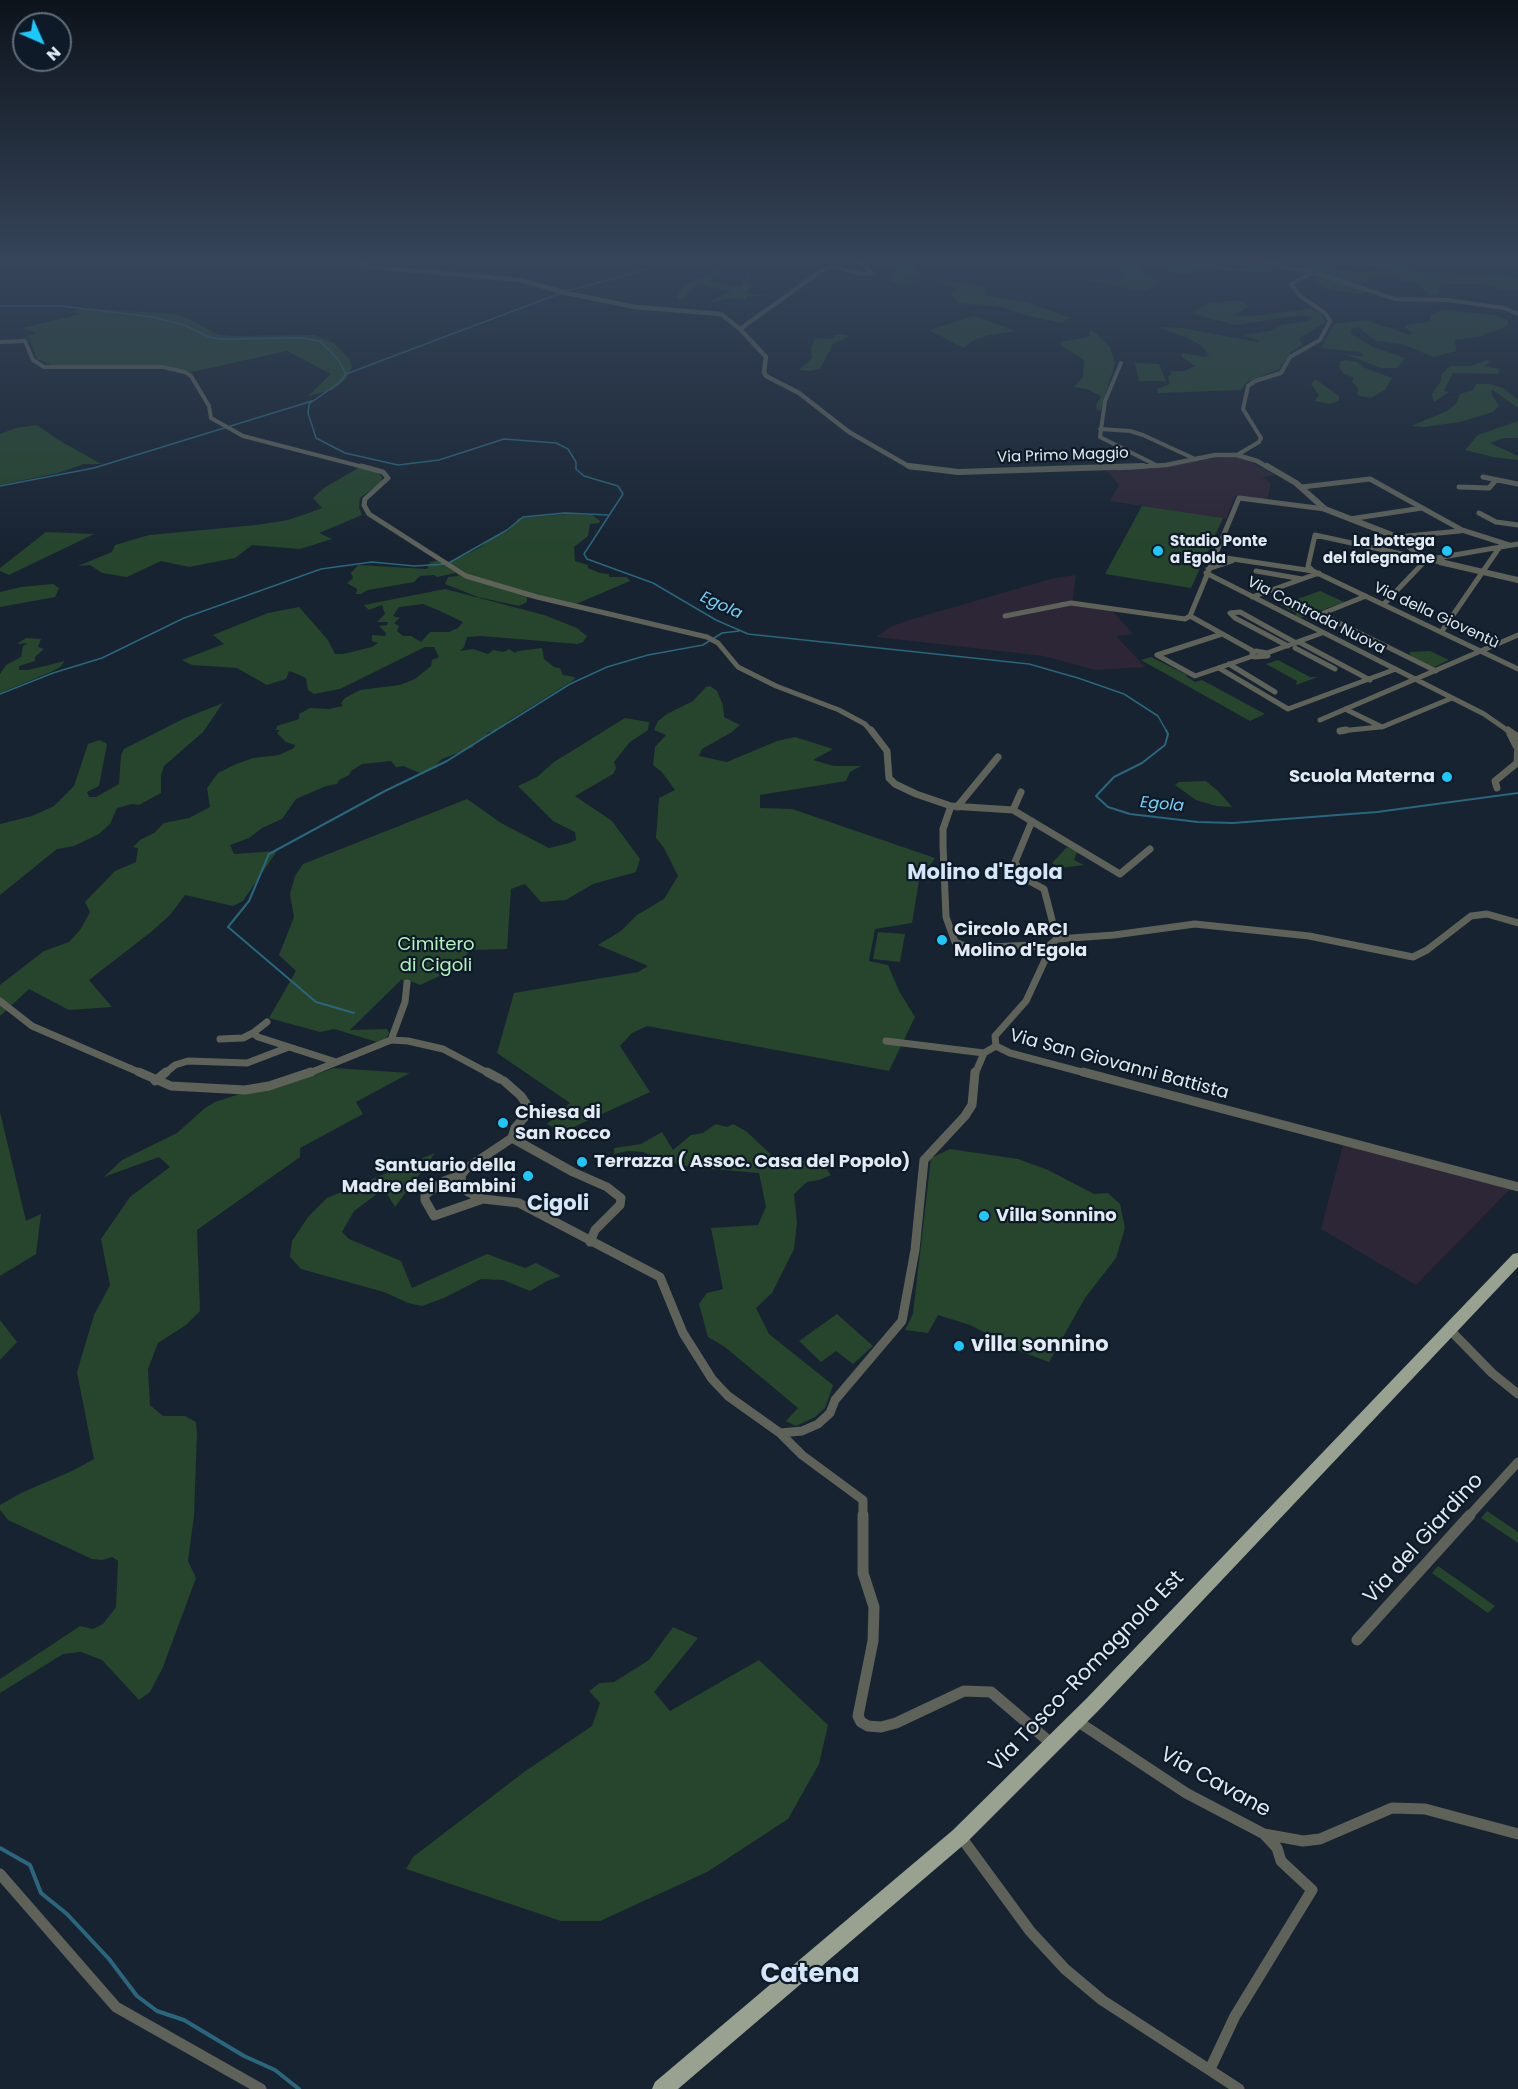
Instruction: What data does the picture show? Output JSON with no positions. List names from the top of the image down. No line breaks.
{"streets":{"main road":["Via Tosco-Romagnola Est"],"street":["Via Primo Maggio","Via Contrada Nuova","Via della Gioventù","Via San Giovanni Battista","Via del Giardino","Via Cavane"]},"crossings":[["Via Tosco-Romagnola Est","Via Cavane"]],"districts":["Molino d'Egola","Cigoli","Catena"],"water":["Egola"],"parks":["Cimitero di Cigoli"],"places":["Stadio Ponte a Egola","La bottega del falegname","Scuola Materna","Circolo ARCI Molino d'Egola","Chiesa di San Rocco","Terrazza ( Assoc. Casa del Popolo)","Santuario della Madre dei Bambini","Villa Sonnino","villa sonnino"],"north":"bottom right"}
